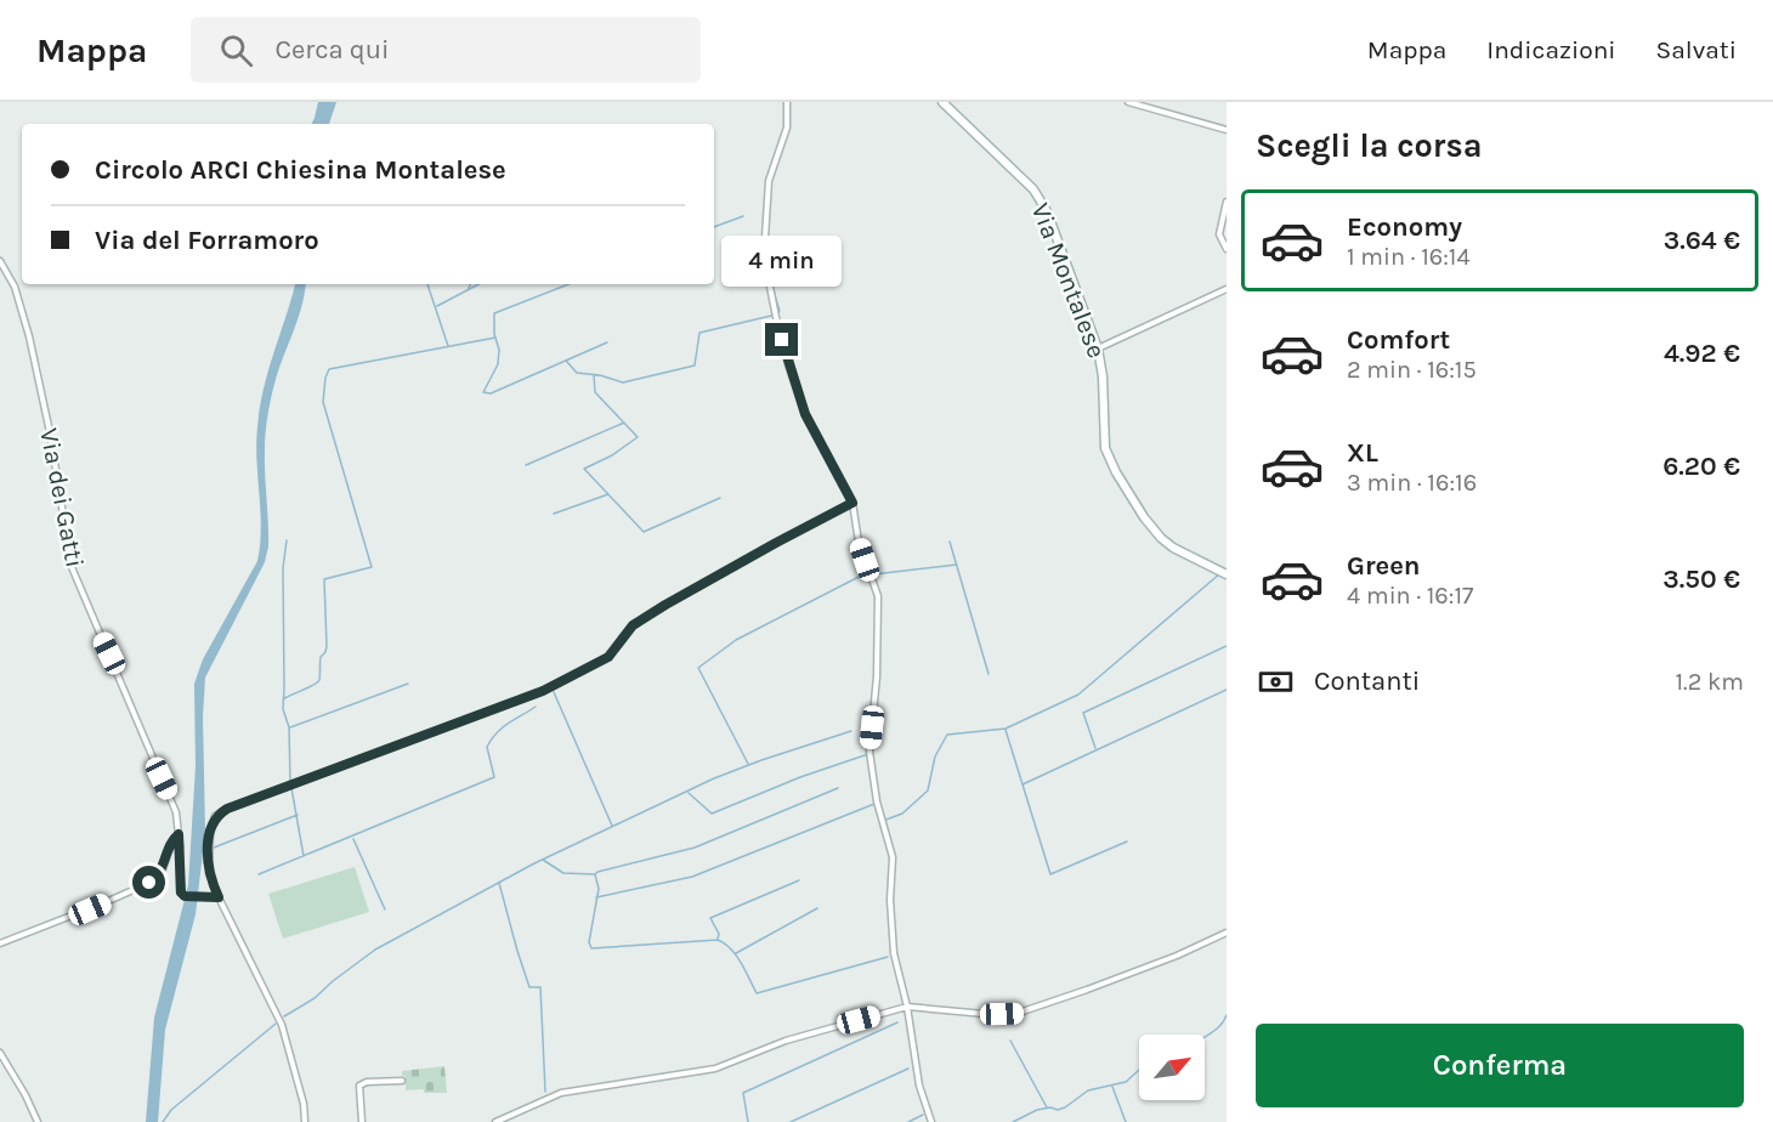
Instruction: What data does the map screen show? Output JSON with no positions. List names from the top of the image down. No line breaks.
{"streets":{"main road":["Via Montalese"],"street":["Via dei Gatti"]},"north":"top right","page":{"header":"Mappa","search":"Cerca qui","nav":["Mappa","Indicazioni","Salvati"],"heading":"Scegli la corsa","banner":["Circolo ARCI Chiesina Montalese","Via del Forramoro"],"list":[{"name":"Economy","note":"1 min · 16:14","value":"3.64 €"},{"name":"Comfort","note":"2 min · 16:15","value":"4.92 €"},{"name":"XL","note":"3 min · 16:16","value":"6.20 €"},{"name":"Green","note":"4 min · 16:17","value":"3.50 €"}],"bubble":"4 min","pay":["Contanti","1.2 km"],"buttons":"Conferma"}}
